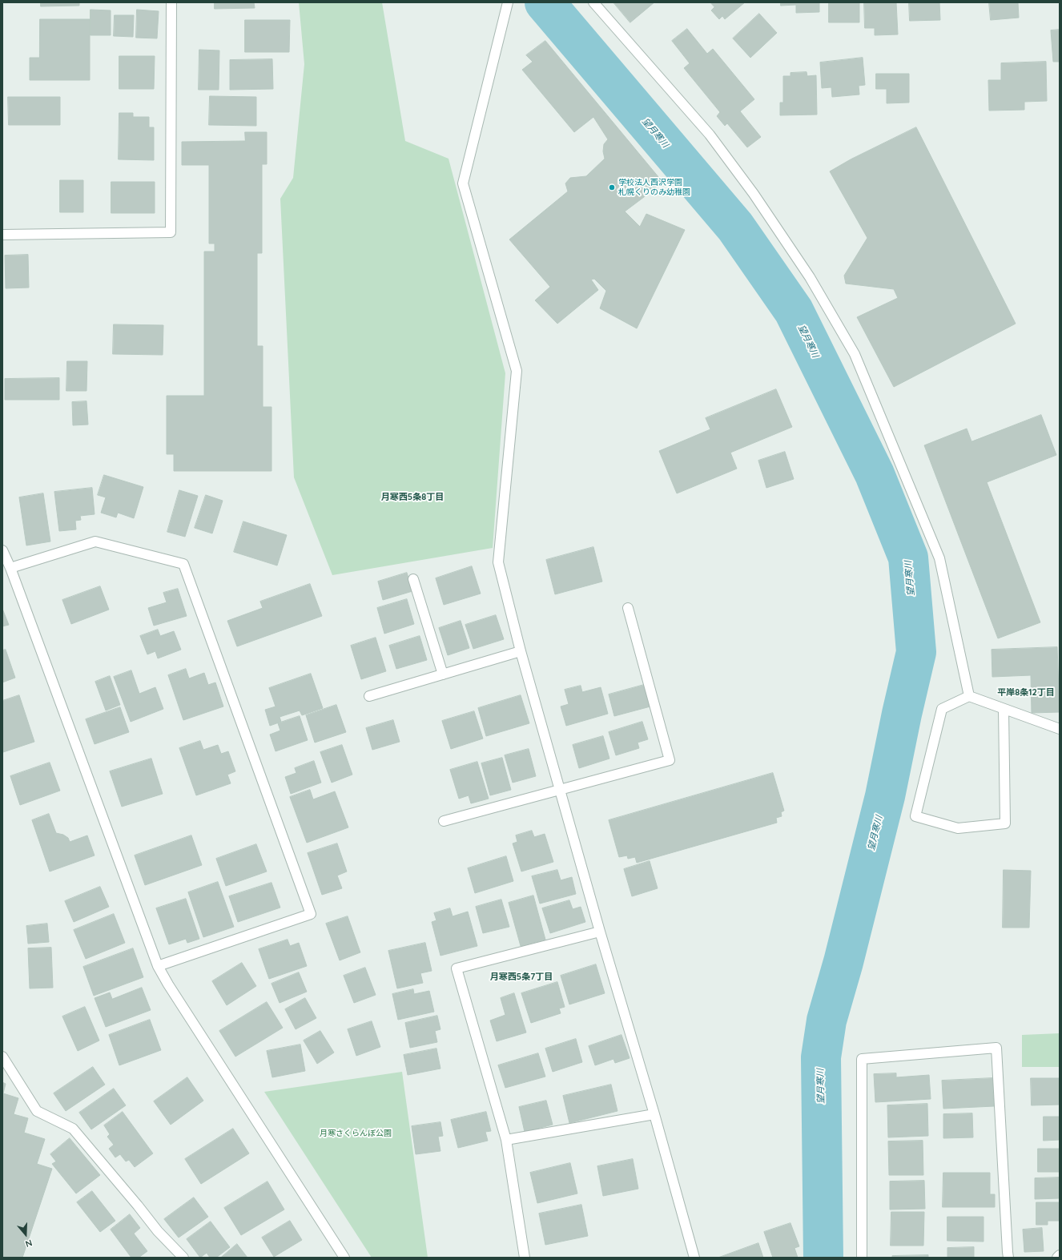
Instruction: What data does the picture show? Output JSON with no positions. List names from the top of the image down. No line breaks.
{"districts":["月寒西5条8丁目","平岸8条12丁目","月寒西5条7丁目"],"water":["望月寒川"],"parks":["月寒さくらんぼ公園"],"places":["学校法人西沢学園 札幌くりのみ幼稚園"],"north":"bottom"}
